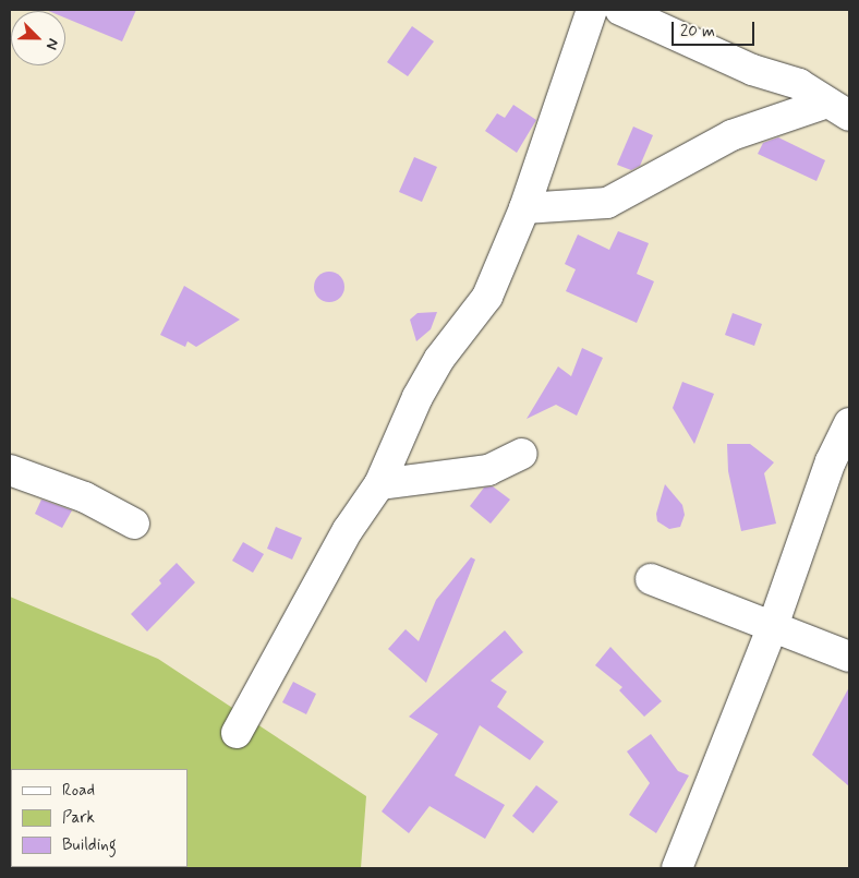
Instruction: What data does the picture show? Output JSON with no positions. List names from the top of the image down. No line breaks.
{"legend":["Road","Park","Building"],"scale_bar":"20 m","north":"bottom right"}
